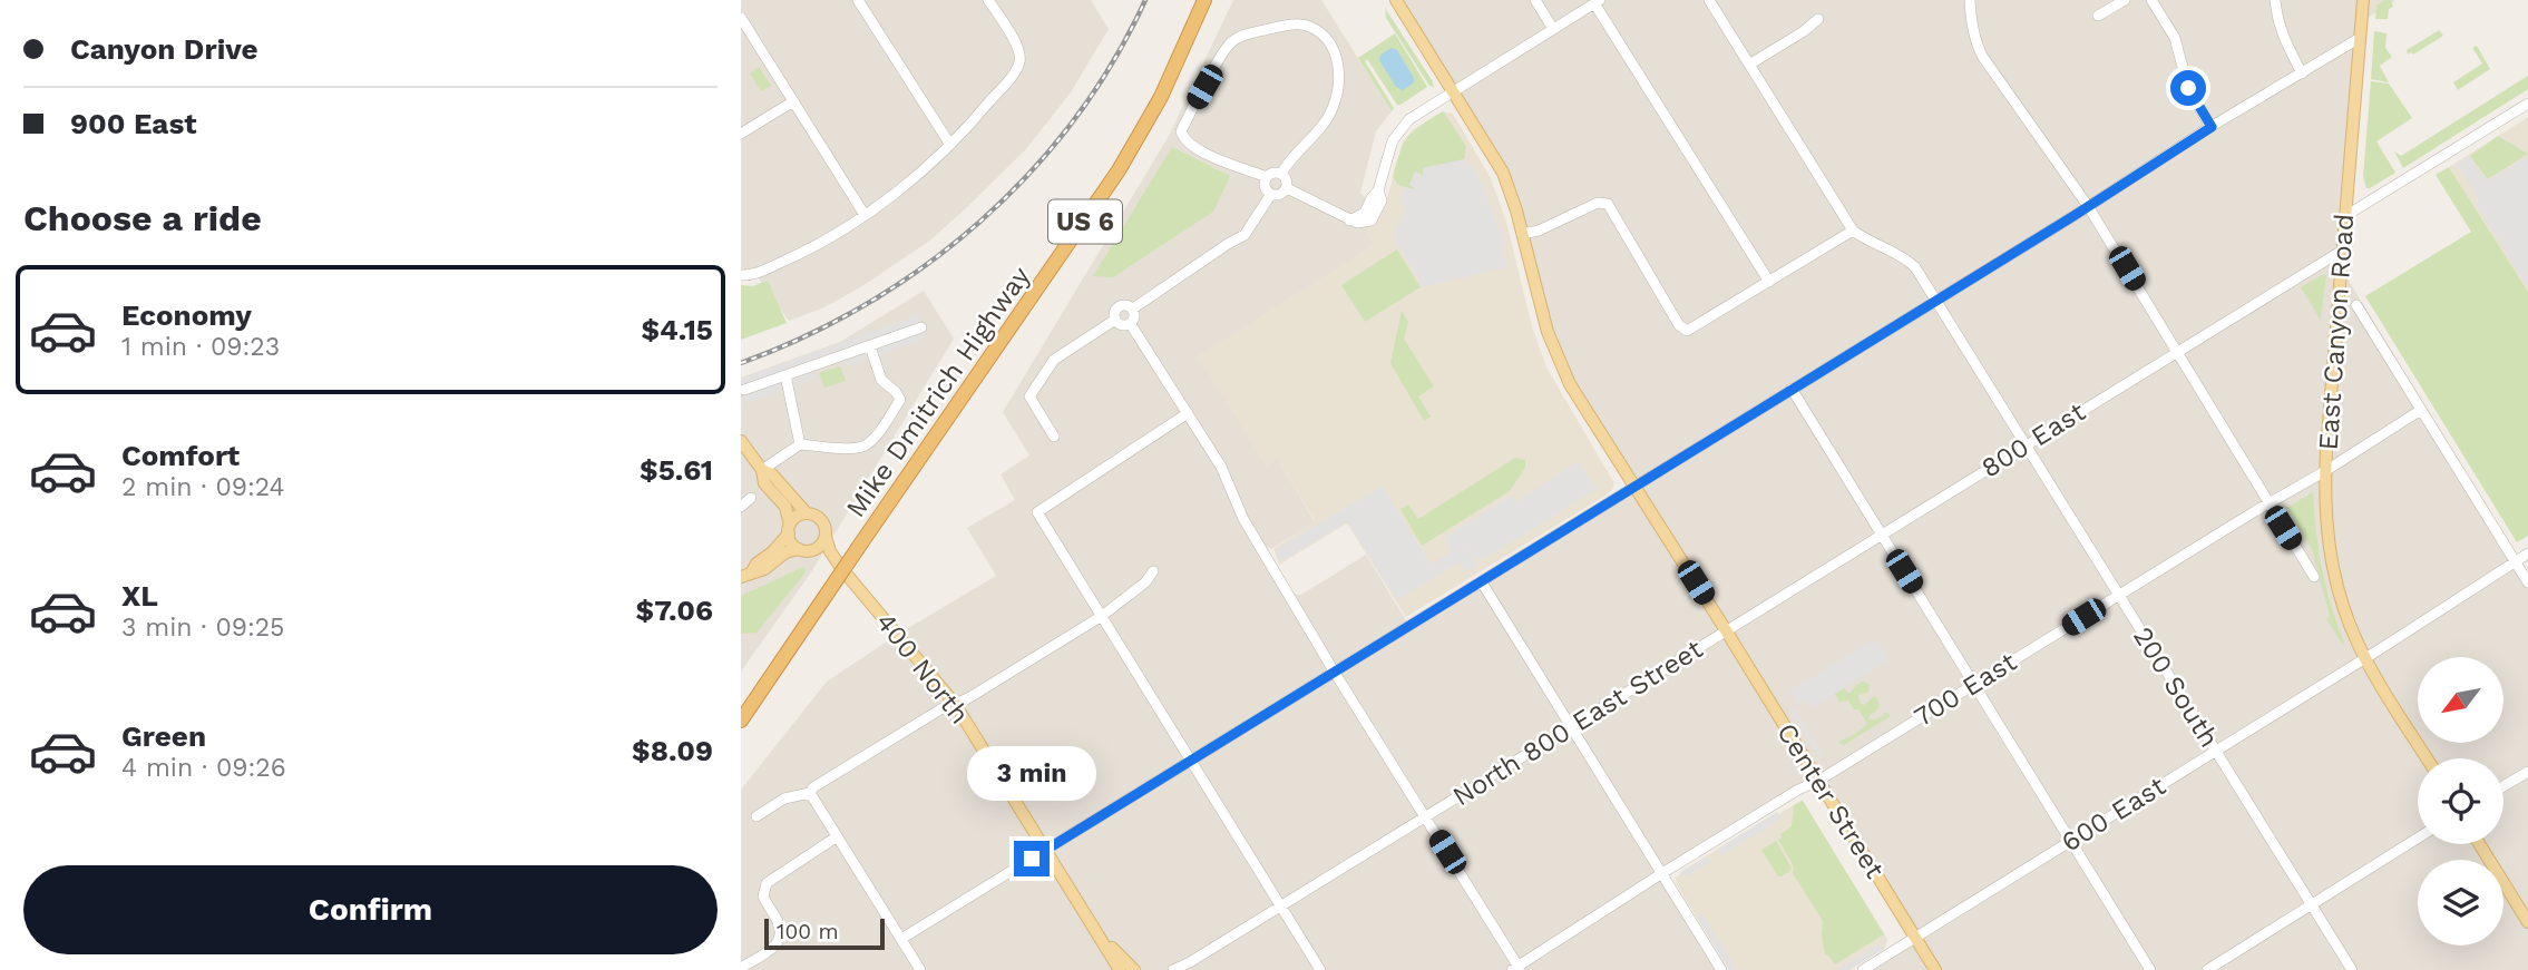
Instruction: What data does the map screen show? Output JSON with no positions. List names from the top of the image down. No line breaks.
{"streets":{"highway":["US 6","Mike Dmitrich Highway"],"main road":["East Canyon Road","400 North","Center Street"],"street":["800 East","200 South","700 East","North 800 East Street","600 East"]},"crossings":[["East Canyon Road","800 East"],["East Canyon Road","700 East"],["East Canyon Road","600 East"],["800 East","200 South"],["800 East","North 800 East Street"],["800 East","Center Street"],["200 South","700 East"],["200 South","600 East"],["700 East","Center Street"],["North 800 East Street","Center Street"],["Center Street","600 East"]],"scale_bar":"100 m","north":"bottom left","page":{"banner":["Canyon Drive","900 East"],"heading":"Choose a ride","list":[{"name":"Economy","note":"1 min · 09:23","value":"$4.15"},{"name":"Comfort","note":"2 min · 09:24","value":"$5.61"},{"name":"XL","note":"3 min · 09:25","value":"$7.06"},{"name":"Green","note":"4 min · 09:26","value":"$8.09"}],"bubble":"3 min","buttons":"Confirm","scale":"100 m"}}
